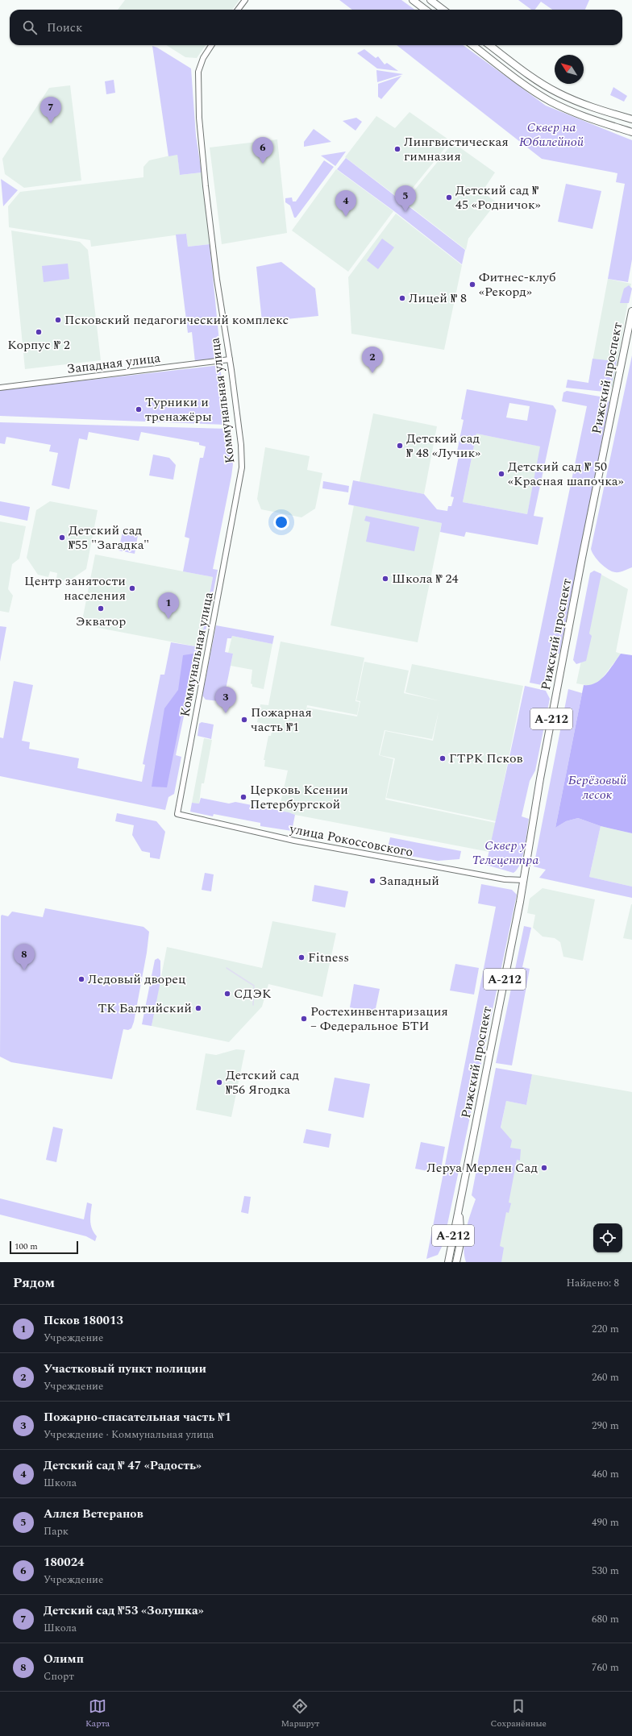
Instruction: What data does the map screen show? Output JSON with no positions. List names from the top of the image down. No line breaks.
{"streets":{"highway":["Рижский проспект","А-212"],"main road":["Западная улица","Коммунальная улица","улица Рокоссовского"]},"crossings":[["Западная улица","Коммунальная улица"],["Рижский проспект","улица Рокоссовского"],["Коммунальная улица","улица Рокоссовского"]],"parks":["Сквер на Юбилейной","Берёзовый лесок","Сквер у Телецентра"],"places":["Лингвистическая гимназия","Детский сад № 45 «Родничок»","Фитнес-клуб «Рекорд»","Лицей № 8","Псковский педагогический комплекс","Корпус № 2","Турники и тренажёры","Детский сад № 48 «Лучик»","Детский сад № 50 «Красная шапочка»","Детский сад №55 \"Загадка\"","Школа № 24","Центр занятости населения","Экватор","Пожарная часть №1","ГТРК Псков","Церковь Ксении Петербургской","Западный","Fitness","Ледовый дворец","СДЭК","ТК Балтийский","Ростехинвентаризация – Федеральное БТИ","Детский сад №56 Ягодка","Леруа Мерлен Сад"],"scale_bar":"100 m","north":"top left","page":{"search":"Поиск","pins":["7","6","5","4","2","1","3","8"],"scale":"100 m","heading":["Рядом","Найдено: 8"],"list":[{"mark":"1","name":"Псков 180013","note":"Учреждение","value":"220 m"},{"mark":"2","name":"Участковый пункт полиции","note":"Учреждение","value":"260 m"},{"mark":"3","name":"Пожарно-спасательная часть №1","note":"Учреждение · Коммунальная улица","value":"290 m"},{"mark":"4","name":"Детский сад № 47 «Радость»","note":"Школа","value":"460 m"},{"mark":"5","name":"Аллея Ветеранов","note":"Парк","value":"490 m"},{"mark":"6","name":"180024","note":"Учреждение","value":"530 m"},{"mark":"7","name":"Детский сад №53 «Золушка»","note":"Школа","value":"680 m"},{"mark":"8","name":"Олимп","note":"Спорт","value":"760 m"}],"nav":["Карта","Маршрут","Сохранённые"]}}
